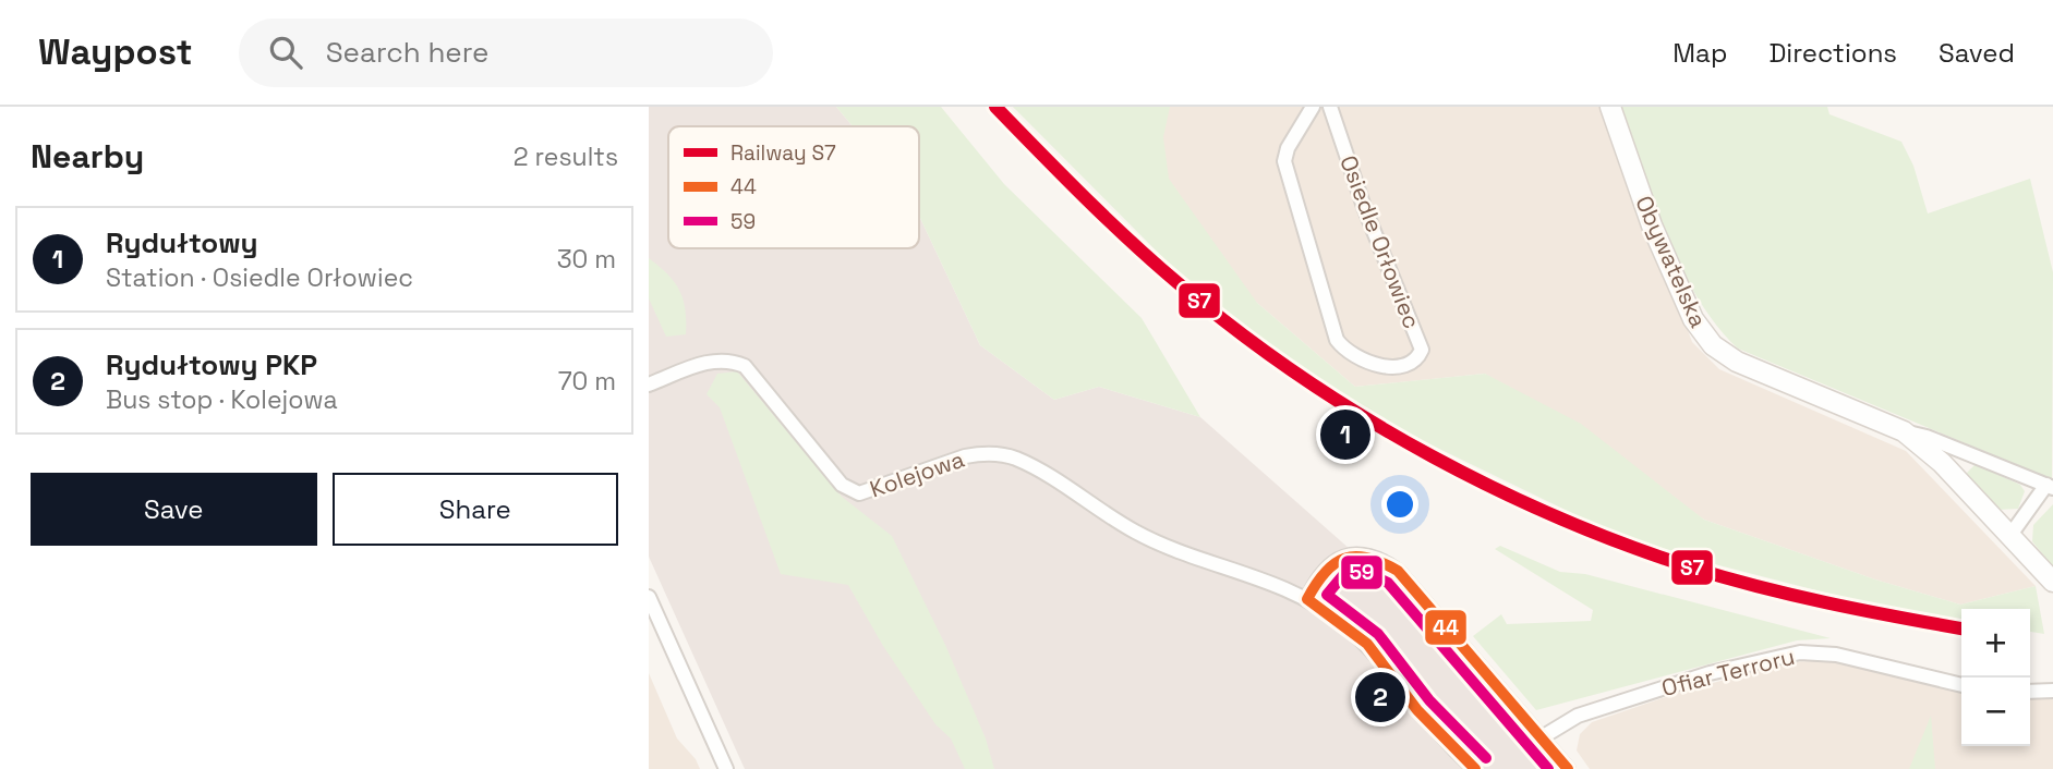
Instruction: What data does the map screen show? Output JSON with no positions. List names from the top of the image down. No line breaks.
{"streets":{"street":["Osiedle Orłowiec","Obywatelska","Kolejowa","Ofiar Terroru"]},"lines":["rail line S7","transit line 44","transit line 59"],"legend":["Railway S7","44","59"],"page":{"header":"Waypost","search":"Search here","nav":["Map","Directions","Saved"],"heading":["Nearby","2 results"],"list":[{"mark":"1","name":"Rydułtowy","note":"Station · Osiedle Orłowiec","value":"30 m"},{"mark":"2","name":"Rydułtowy PKP","note":"Bus stop · Kolejowa","value":"70 m"}],"pins":["1","2"],"buttons":["Save","Share"],"map_buttons":["+","−"]}}
